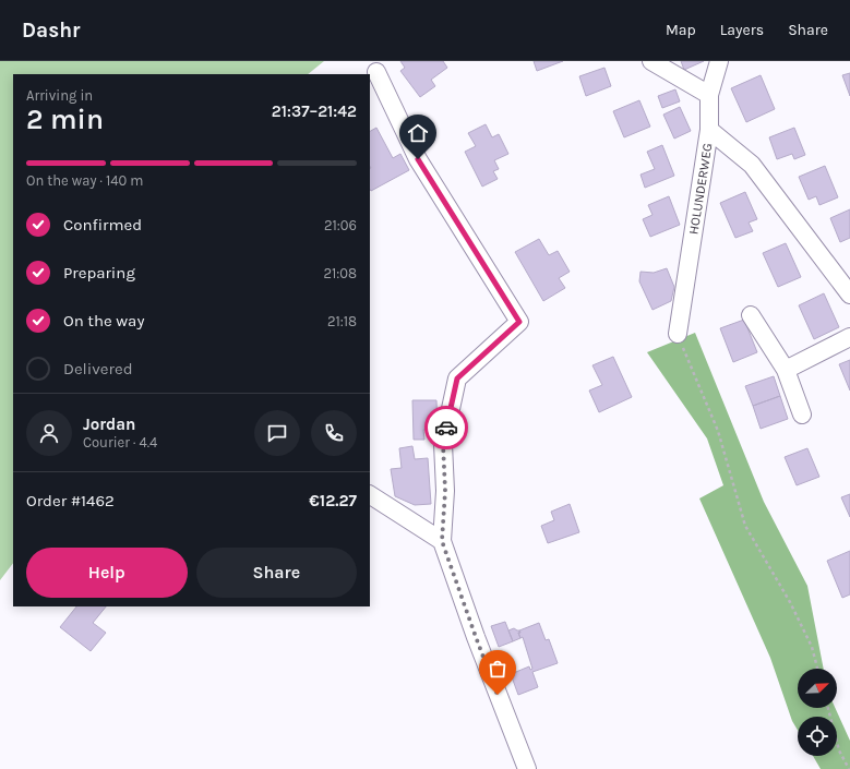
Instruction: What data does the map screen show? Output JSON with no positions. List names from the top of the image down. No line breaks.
{"streets":{"street":["HOLUNDERWEG"]},"north":"top right","page":{"header":"Dashr","nav":["Map","Layers","Share"],"heading":["2 min","Arriving in","21:37–21:42"],"panel":["Jordan","Courier · 4.4","Order #1462","€12.27"],"bar":"On the way · 140 m","list":[["Confirmed","21:06"],["Preparing","21:08"],["On the way","21:18"],"Delivered"],"buttons":["Help","Share"]}}
